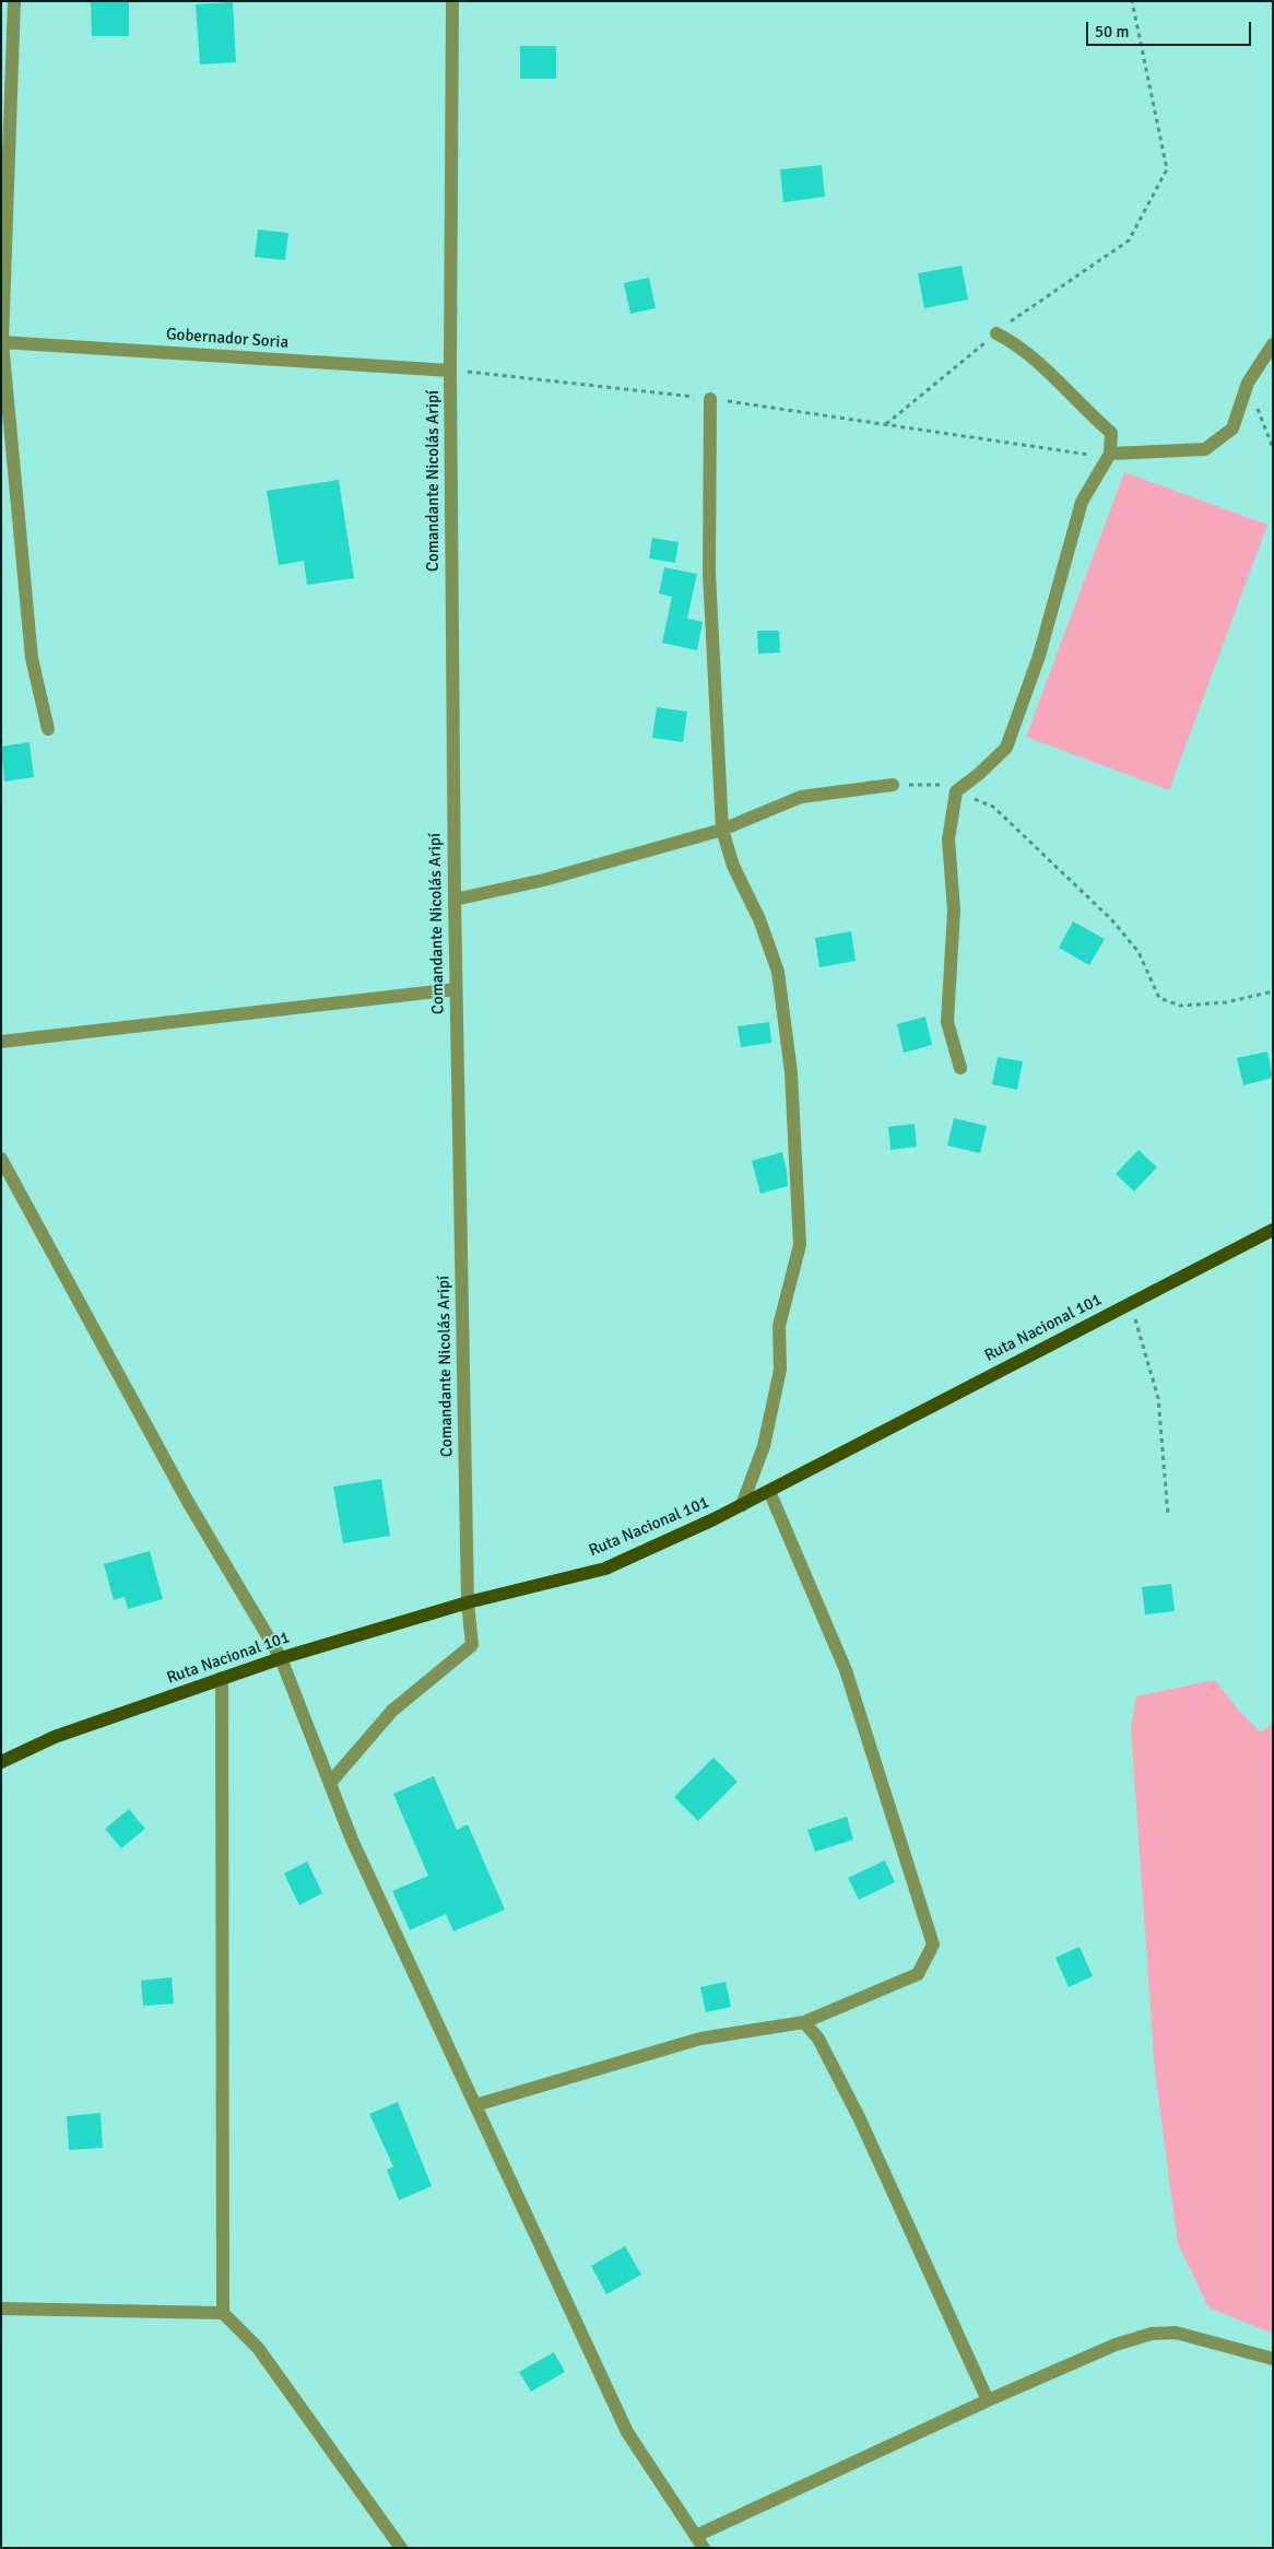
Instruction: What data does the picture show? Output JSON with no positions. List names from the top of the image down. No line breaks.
{"streets":{"main road":["Ruta Nacional 101"],"street":["Gobernador Soria","Comandante Nicolás Aripí"]},"crossings":[["Gobernador Soria","Comandante Nicolás Aripí"],["Comandante Nicolás Aripí","Ruta Nacional 101"]],"scale_bar":"50 m"}
